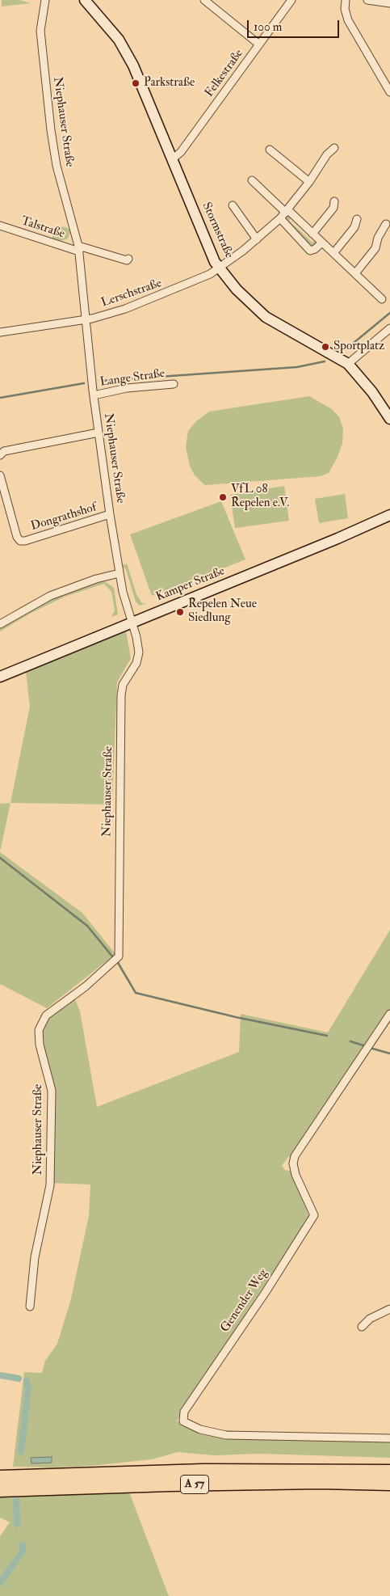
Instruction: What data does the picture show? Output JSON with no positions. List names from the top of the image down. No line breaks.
{"streets":{"highway":["A 57"],"street":["Felkestraße","Niephauser Straße","Talstraße","Stormstraße","Lerschstraße","Lange Straße","Dongrathshof","Kamper Straße","Genender Weg"]},"crossings":[["Felkestraße","Stormstraße"],["Niephauser Straße","Talstraße"],["Niephauser Straße","Lerschstraße"],["Niephauser Straße","Lange Straße"],["Niephauser Straße","Dongrathshof"],["Niephauser Straße","Kamper Straße"],["Stormstraße","Lerschstraße"]],"places":["Parkstraße","Sportplatz","VfL 08 Repelen e.V.","Repelen Neue Siedlung"],"scale_bar":"100 m"}
